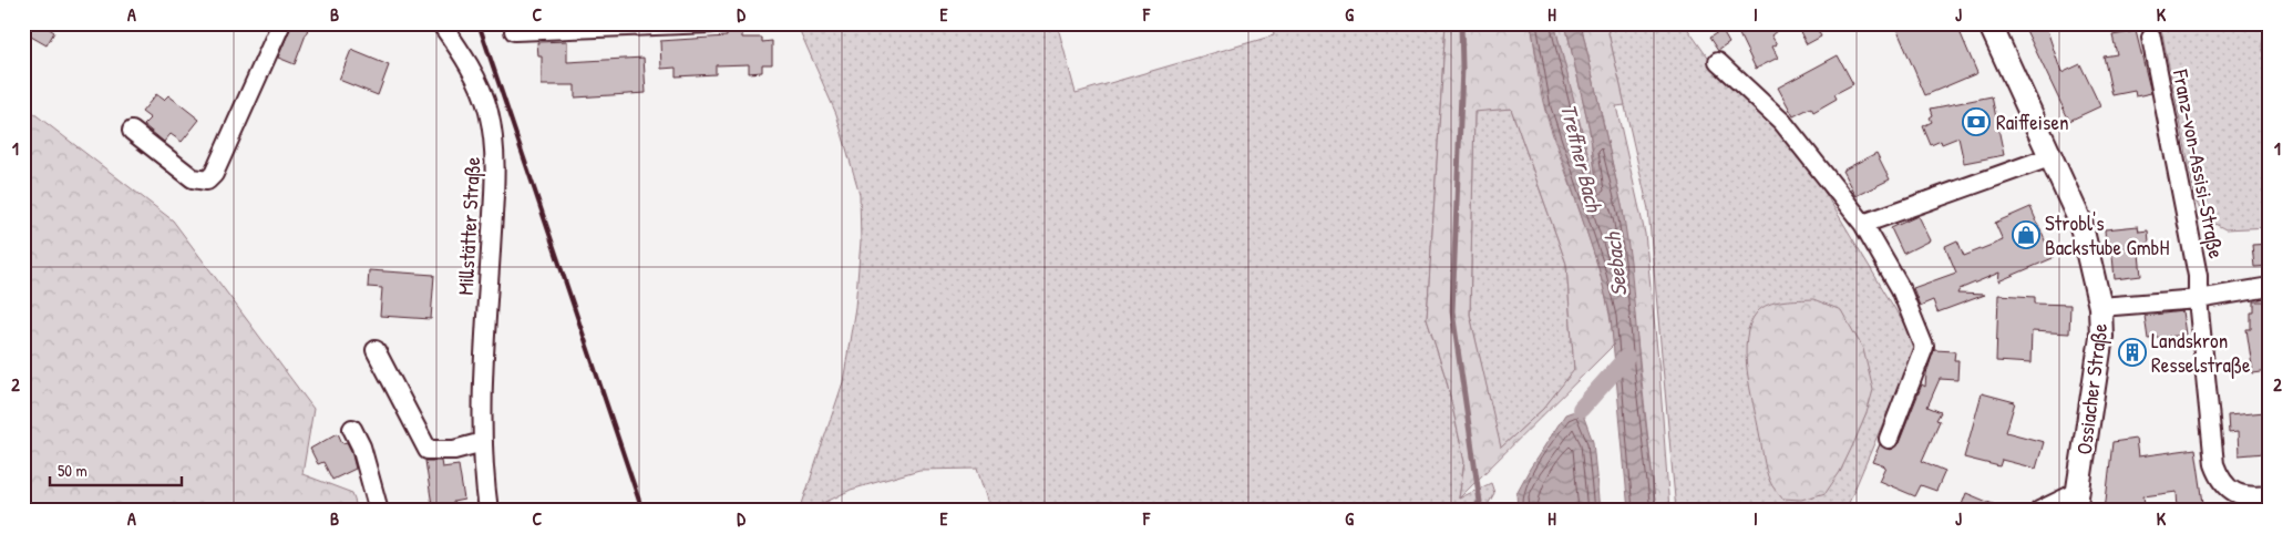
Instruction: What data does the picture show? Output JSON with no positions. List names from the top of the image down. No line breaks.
{"streets":{"main road":["Ossiacher Straße"],"street":["Franz-von-Assisi-Straße","Millstätter Straße"]},"water":["Treffner Bach","Seebach"],"places":{"bank":["Raiffeisen"],"shop":["Strobl's Backstube GmbH"],"building":["Landskron Resselstraße"]},"scale_bar":"50 m","grid":{"columns":["A","B","C","D","E","F","G","H","I","J","K"],"rows":["1","2"]}}
